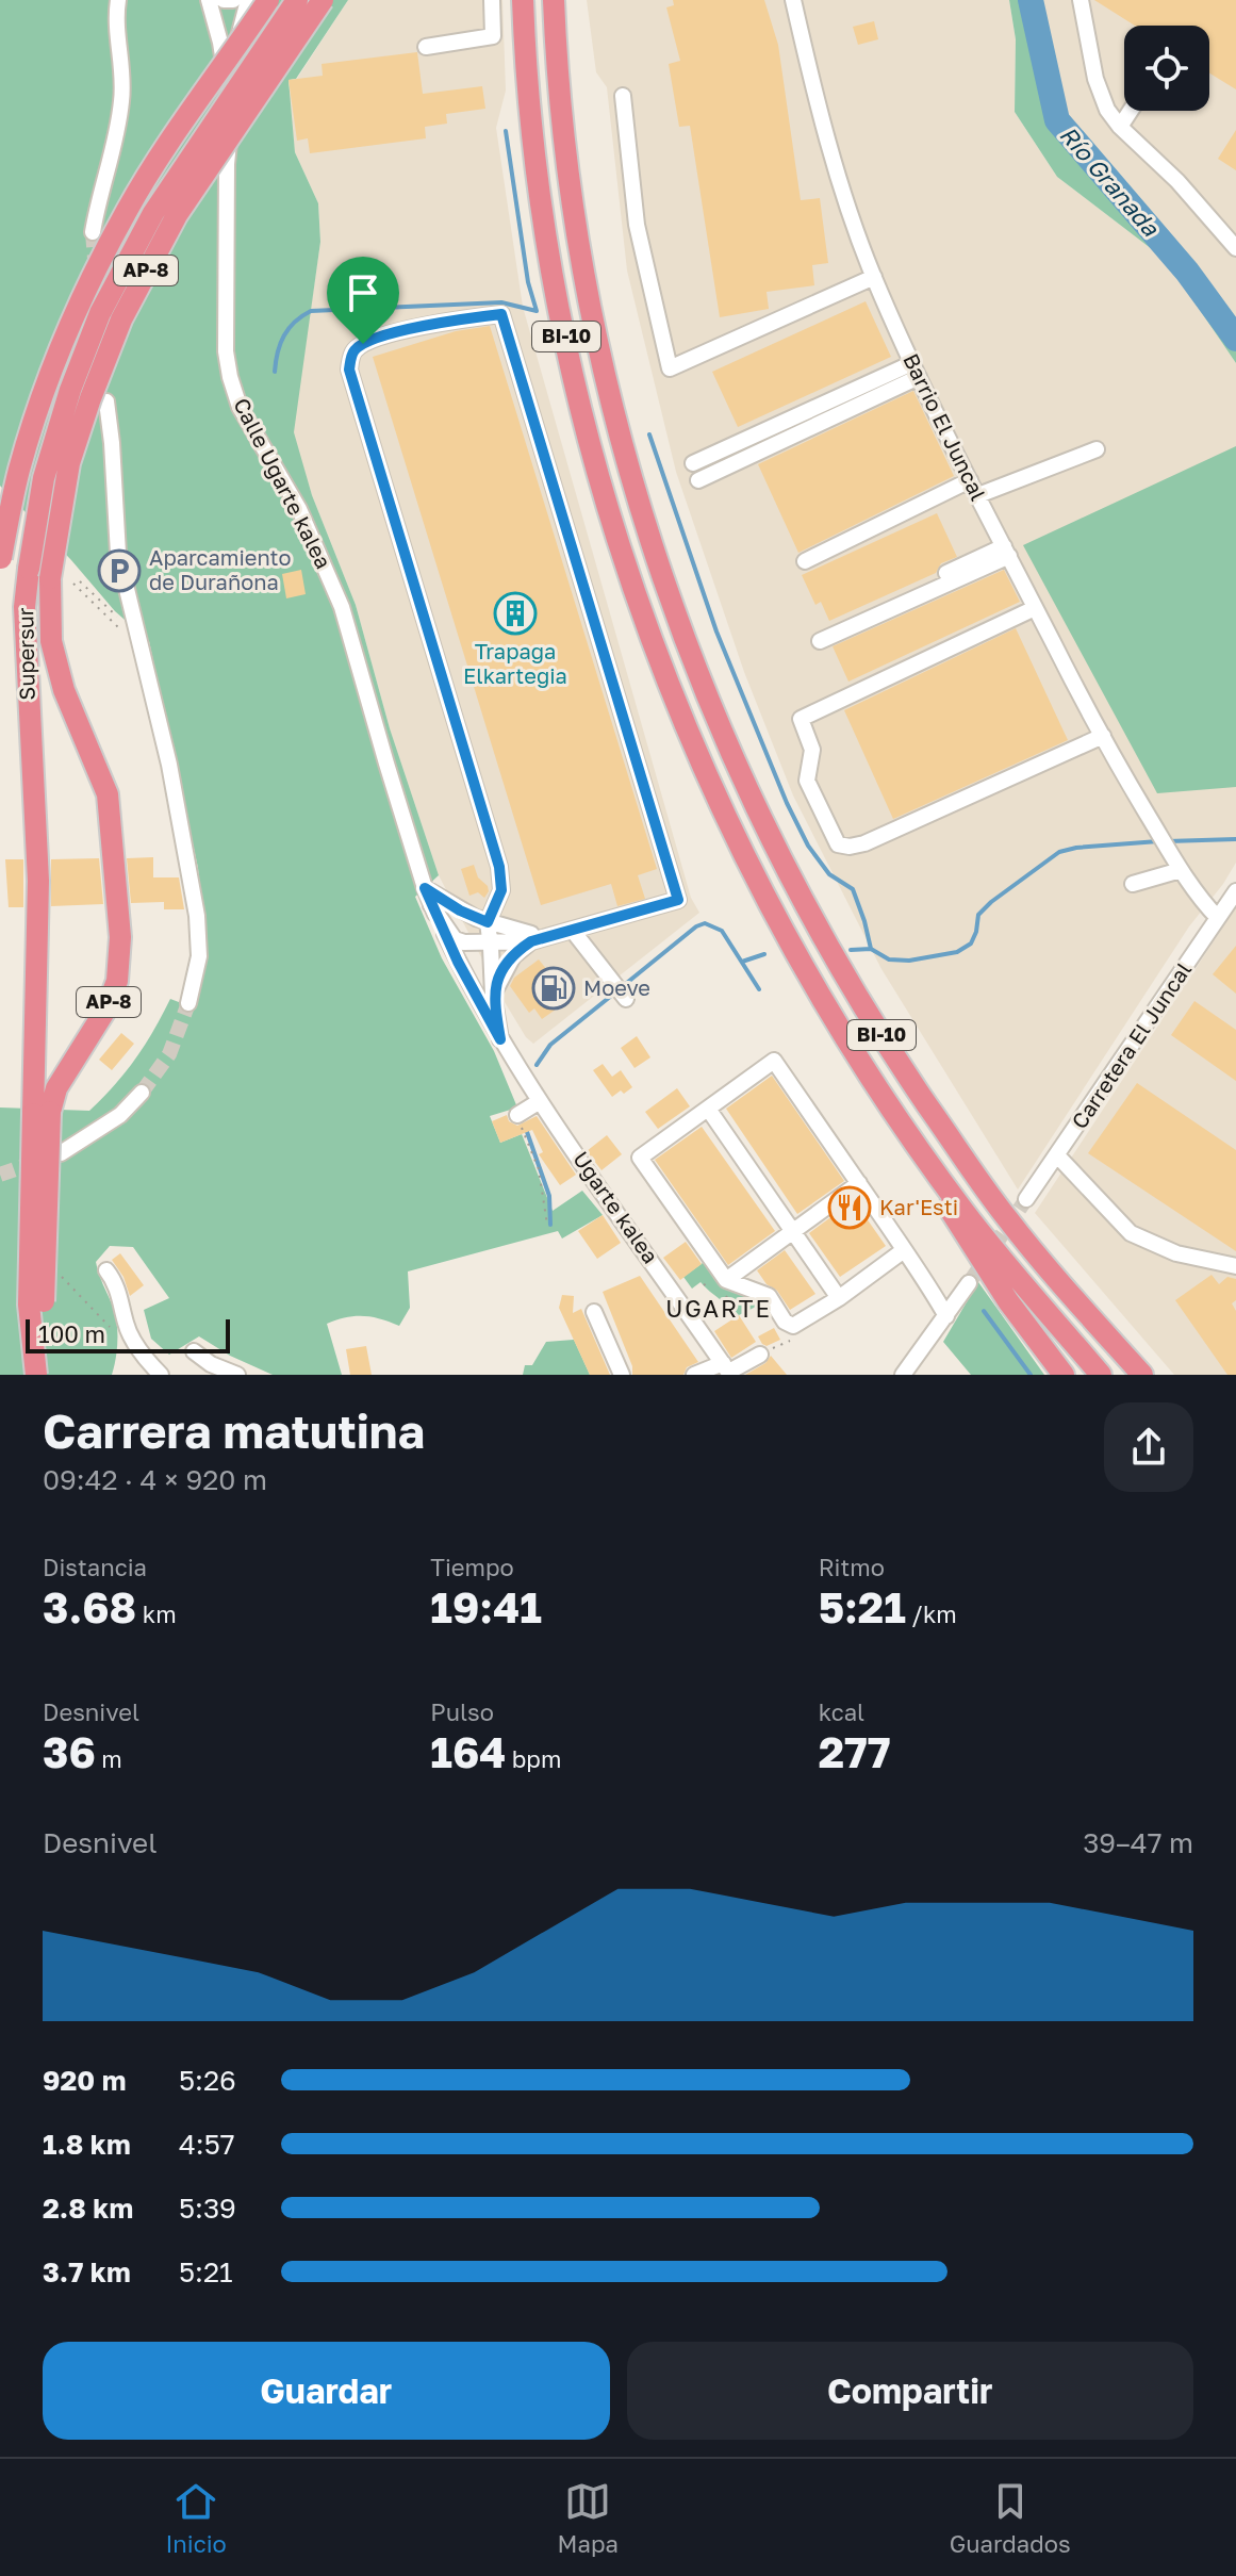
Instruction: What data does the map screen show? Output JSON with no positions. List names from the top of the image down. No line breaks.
{"streets":{"highway":["AP-8","BI-10","Supersur"],"street":["Barrio El Juncal","Calle Ugarte kalea","Carretera El Juncal","Ugarte kalea"]},"crossings":[["AP-8","Supersur"],["Barrio El Juncal","Carretera El Juncal"],["Calle Ugarte kalea","Ugarte kalea"]],"districts":["UGARTE"],"water":["Río Granada"],"places":{"parking":["Aparcamiento de Durañona"],"building":["Trapaga Elkartegia"],"fuel station":["Moeve"],"restaurant":["Kar'Esti"]},"scale_bar":"100 m","page":{"scale":"100 m","heading":["Carrera matutina","09:42 · 4 × 920 m"],"stats":[["Distancia","3.68 km"],["Tiempo","19:41"],["Ritmo","5:21 /km"],["Desnivel","36 m"],["Pulso","164 bpm"],["kcal","277"]],"chart":["Desnivel","39–47 m"],"list":[{"name":"920 m","note":"5:26"},{"name":"1.8 km","note":"4:57"},{"name":"2.8 km","note":"5:39"},{"name":"3.7 km","note":"5:21"}],"buttons":["Guardar","Compartir"],"tabs":["Inicio","Mapa","Guardados"]}}
